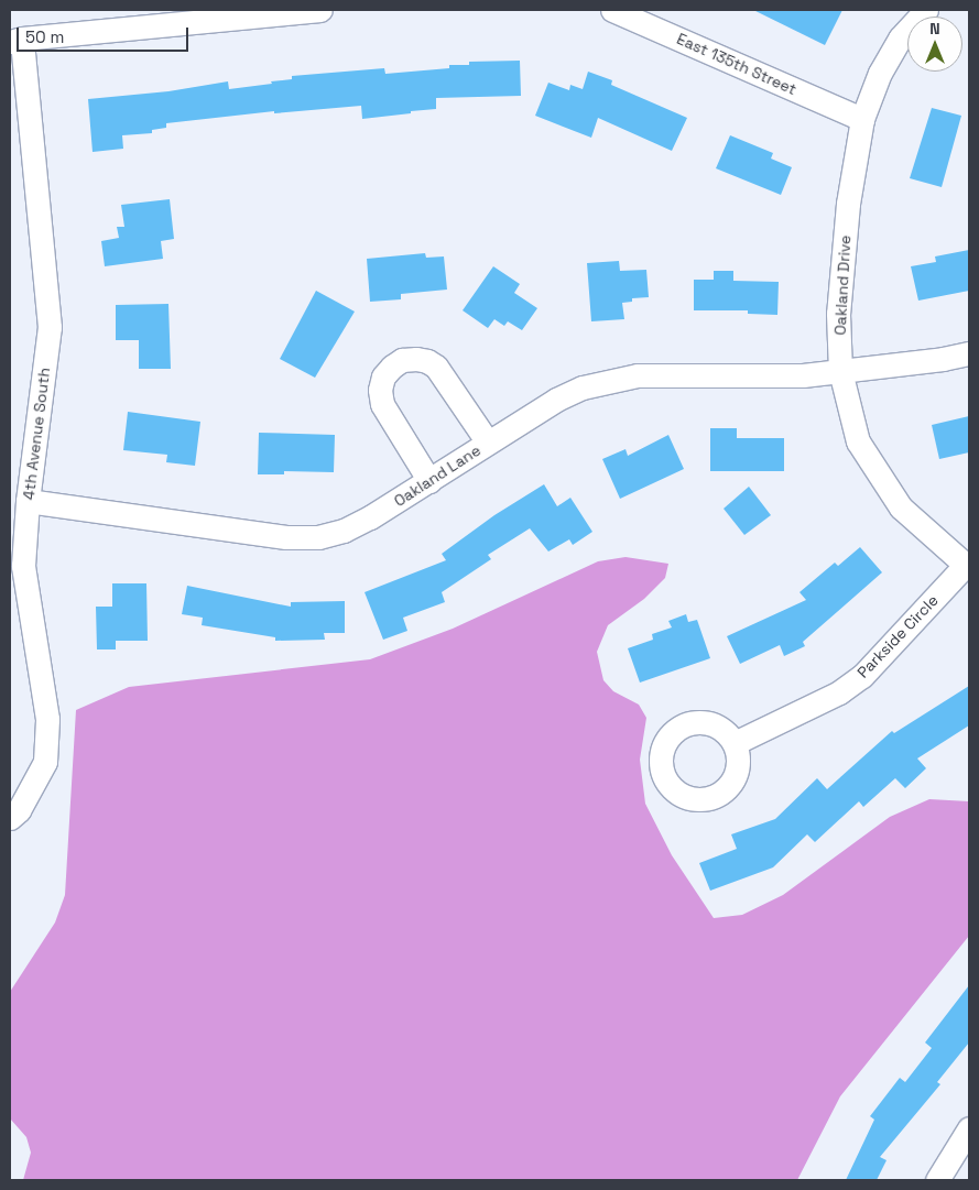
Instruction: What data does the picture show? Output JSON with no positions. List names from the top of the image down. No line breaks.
{"streets":{"street":["East 135th Street","Oakland Drive","4th Avenue South","Oakland Lane","Parkside Circle"]},"crossings":[["East 135th Street","Oakland Drive"],["Oakland Drive","Oakland Lane"],["Oakland Drive","Parkside Circle"],["4th Avenue South","Oakland Lane"]],"scale_bar":"50 m","north":"top"}
